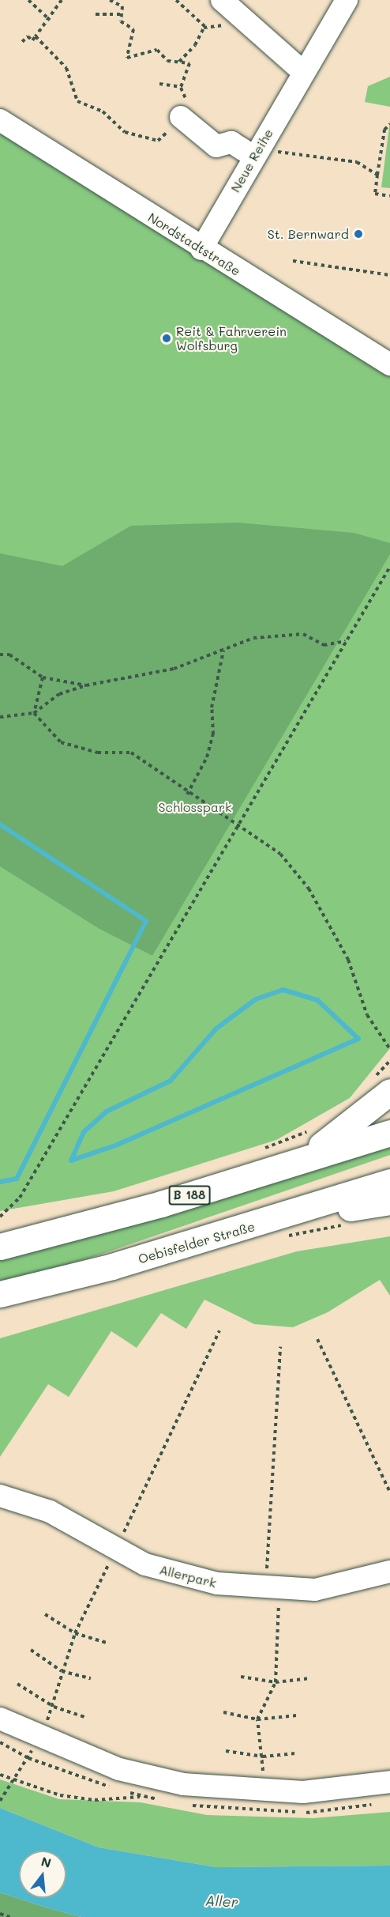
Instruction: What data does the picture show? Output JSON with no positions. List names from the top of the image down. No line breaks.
{"streets":{"main road":["B 188","Oebisfelder Straße"],"street":["Neue Reihe","Nordstadtstraße","Allerpark"]},"crossings":[["Neue Reihe","Nordstadtstraße"]],"water":["Aller"],"parks":["Schlosspark"],"places":["St. Bernward","Reit & Fahrverein Wolfsburg"],"north":"top"}
